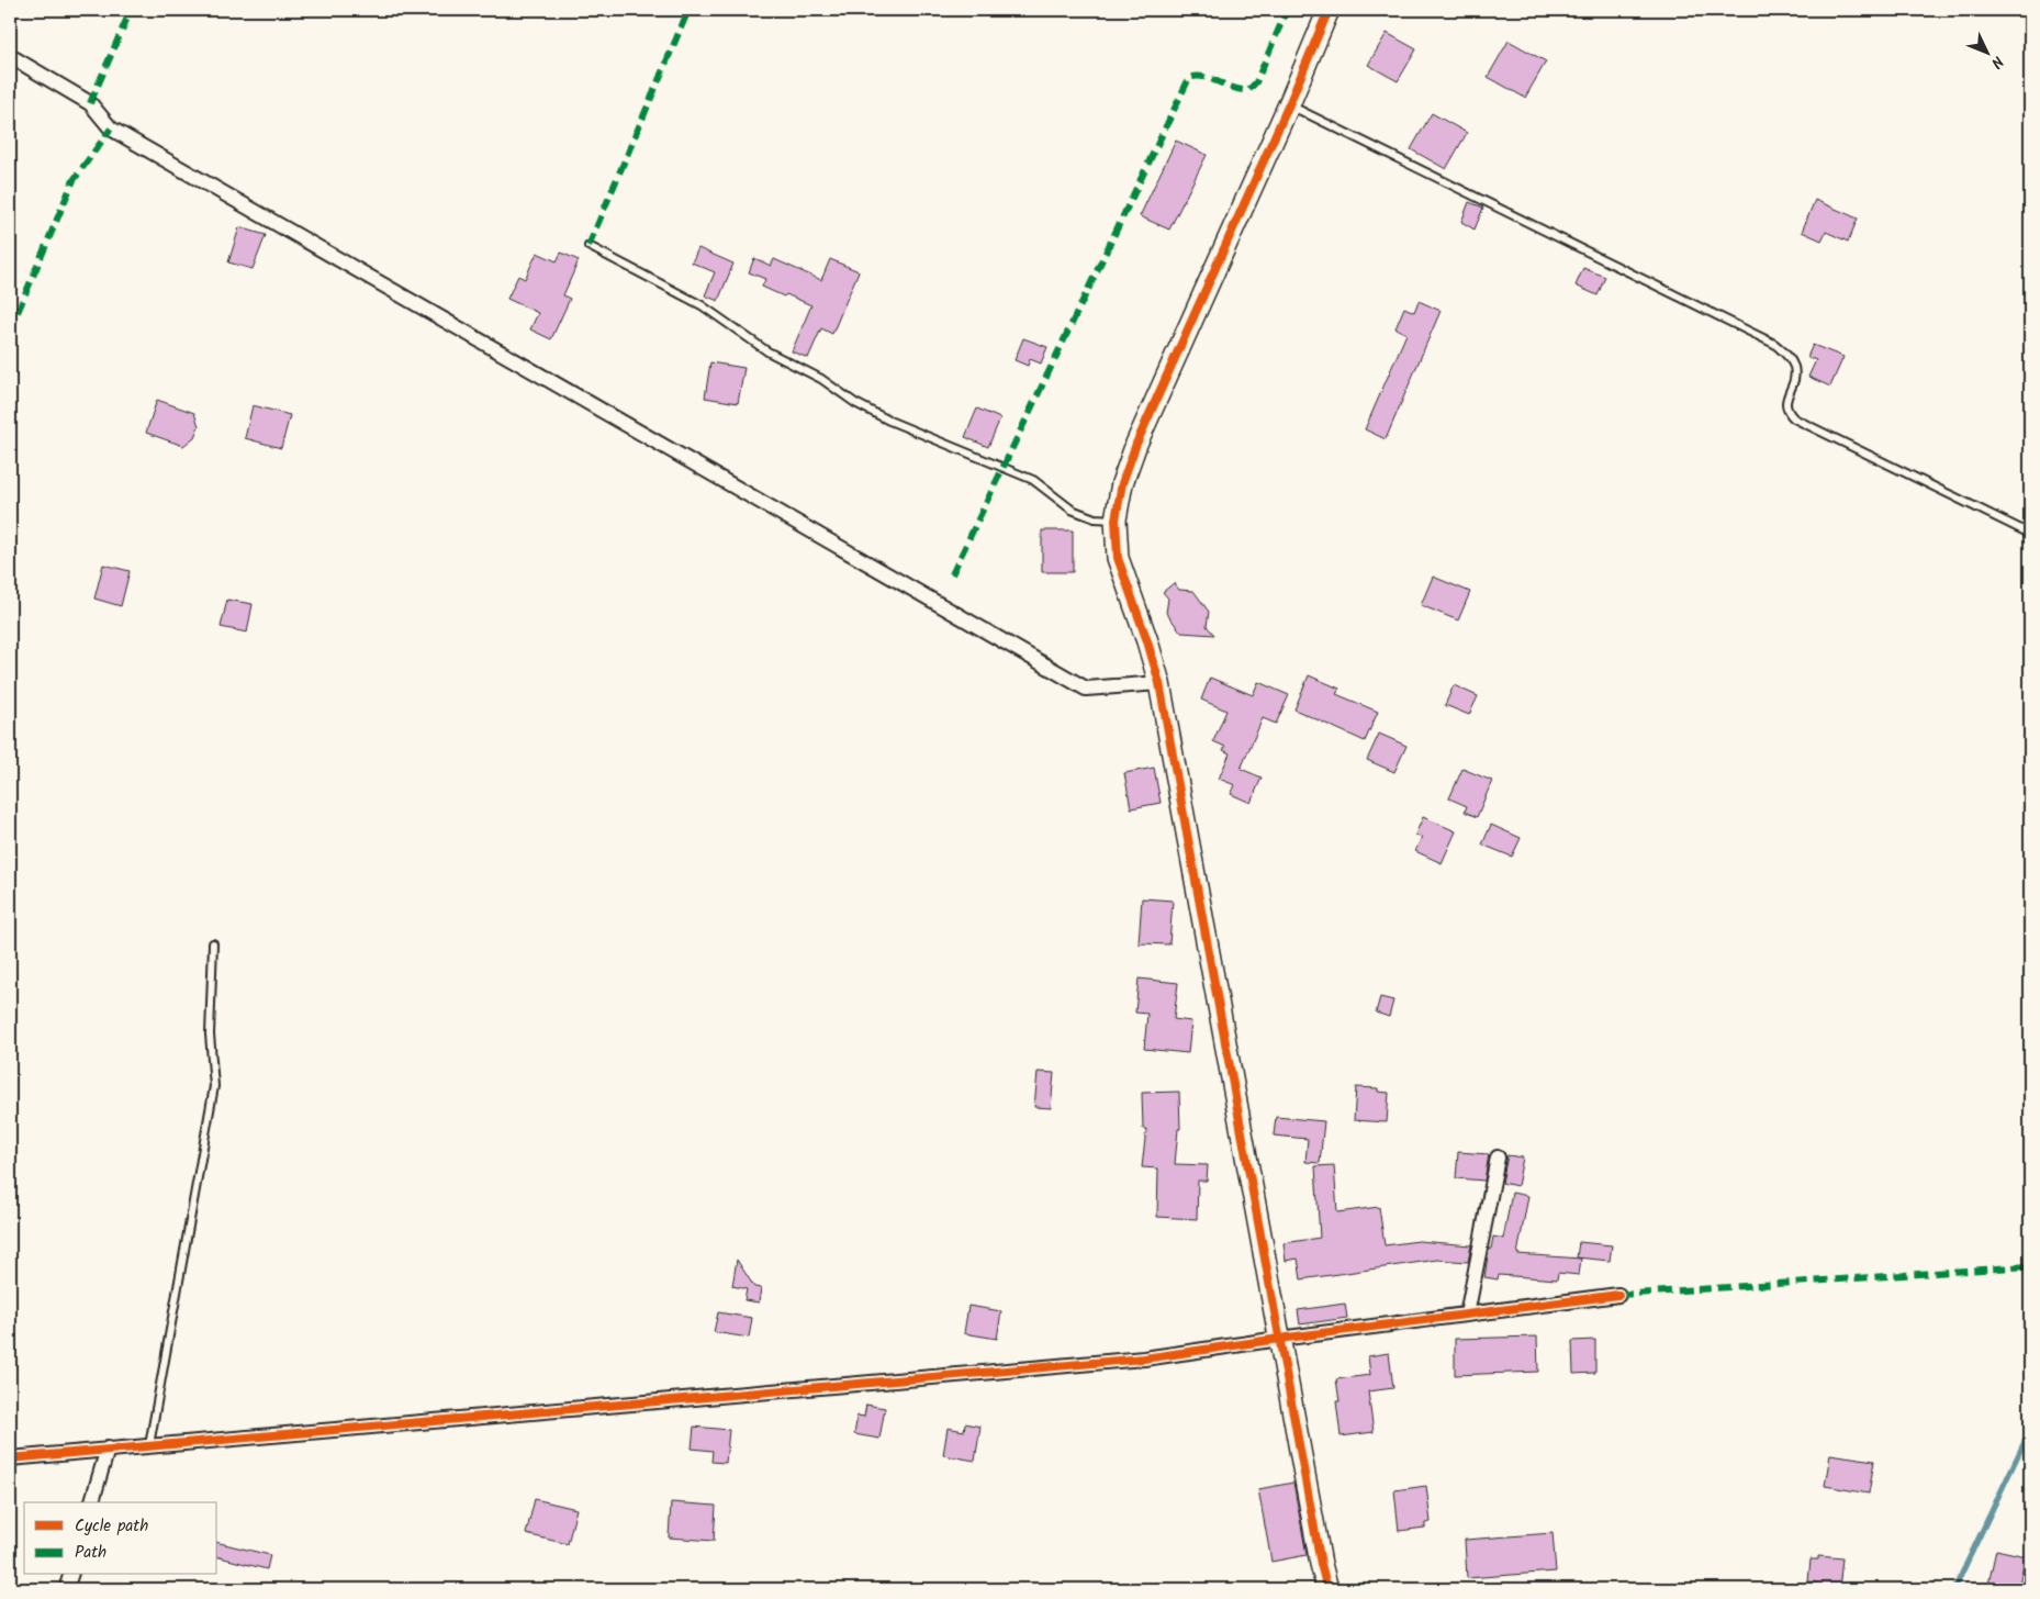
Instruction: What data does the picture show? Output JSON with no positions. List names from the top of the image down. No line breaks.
{"legend":["Cycle path","Path"],"north":"bottom right"}
